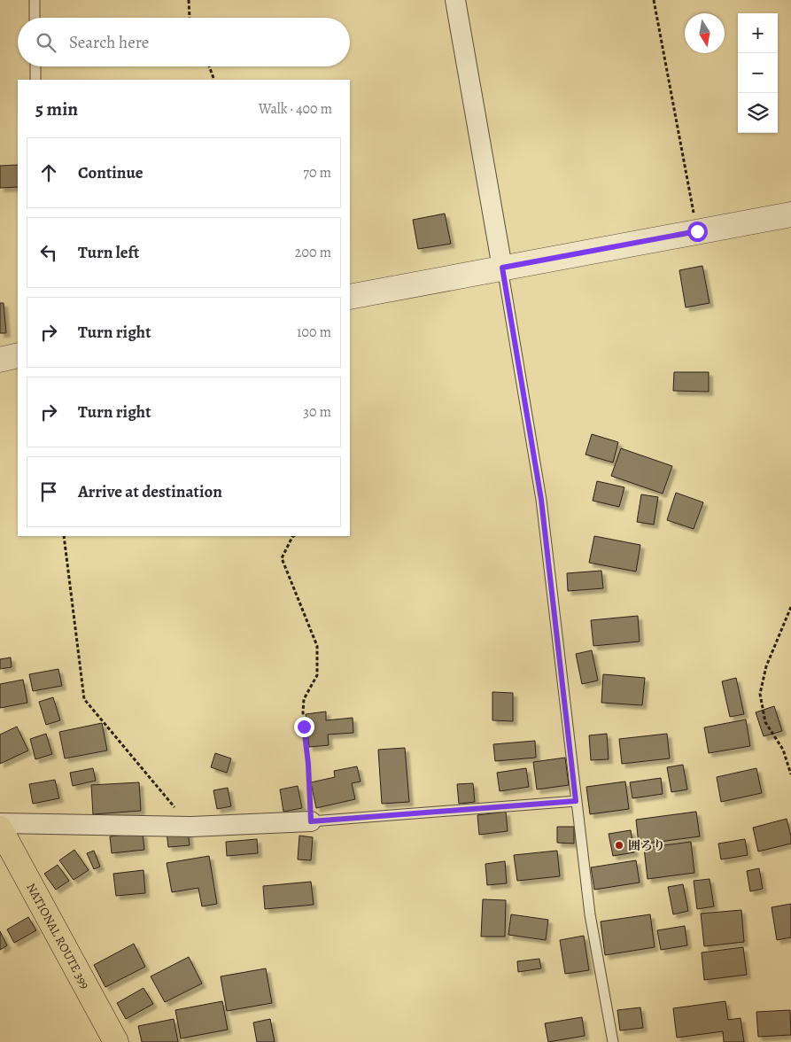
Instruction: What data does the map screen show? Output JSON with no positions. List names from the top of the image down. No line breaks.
{"streets":{"highway":["NATIONAL ROUTE 399"]},"places":["囲ろり"],"north":"bottom","page":{"map_buttons":["+","−"],"search":"Search here","heading":["5 min","Walk · 400 m"],"list":[["Continue","70 m"],["Turn left","200 m"],["Turn right","100 m"],["Turn right","30 m"],"Arrive at destination"]}}
